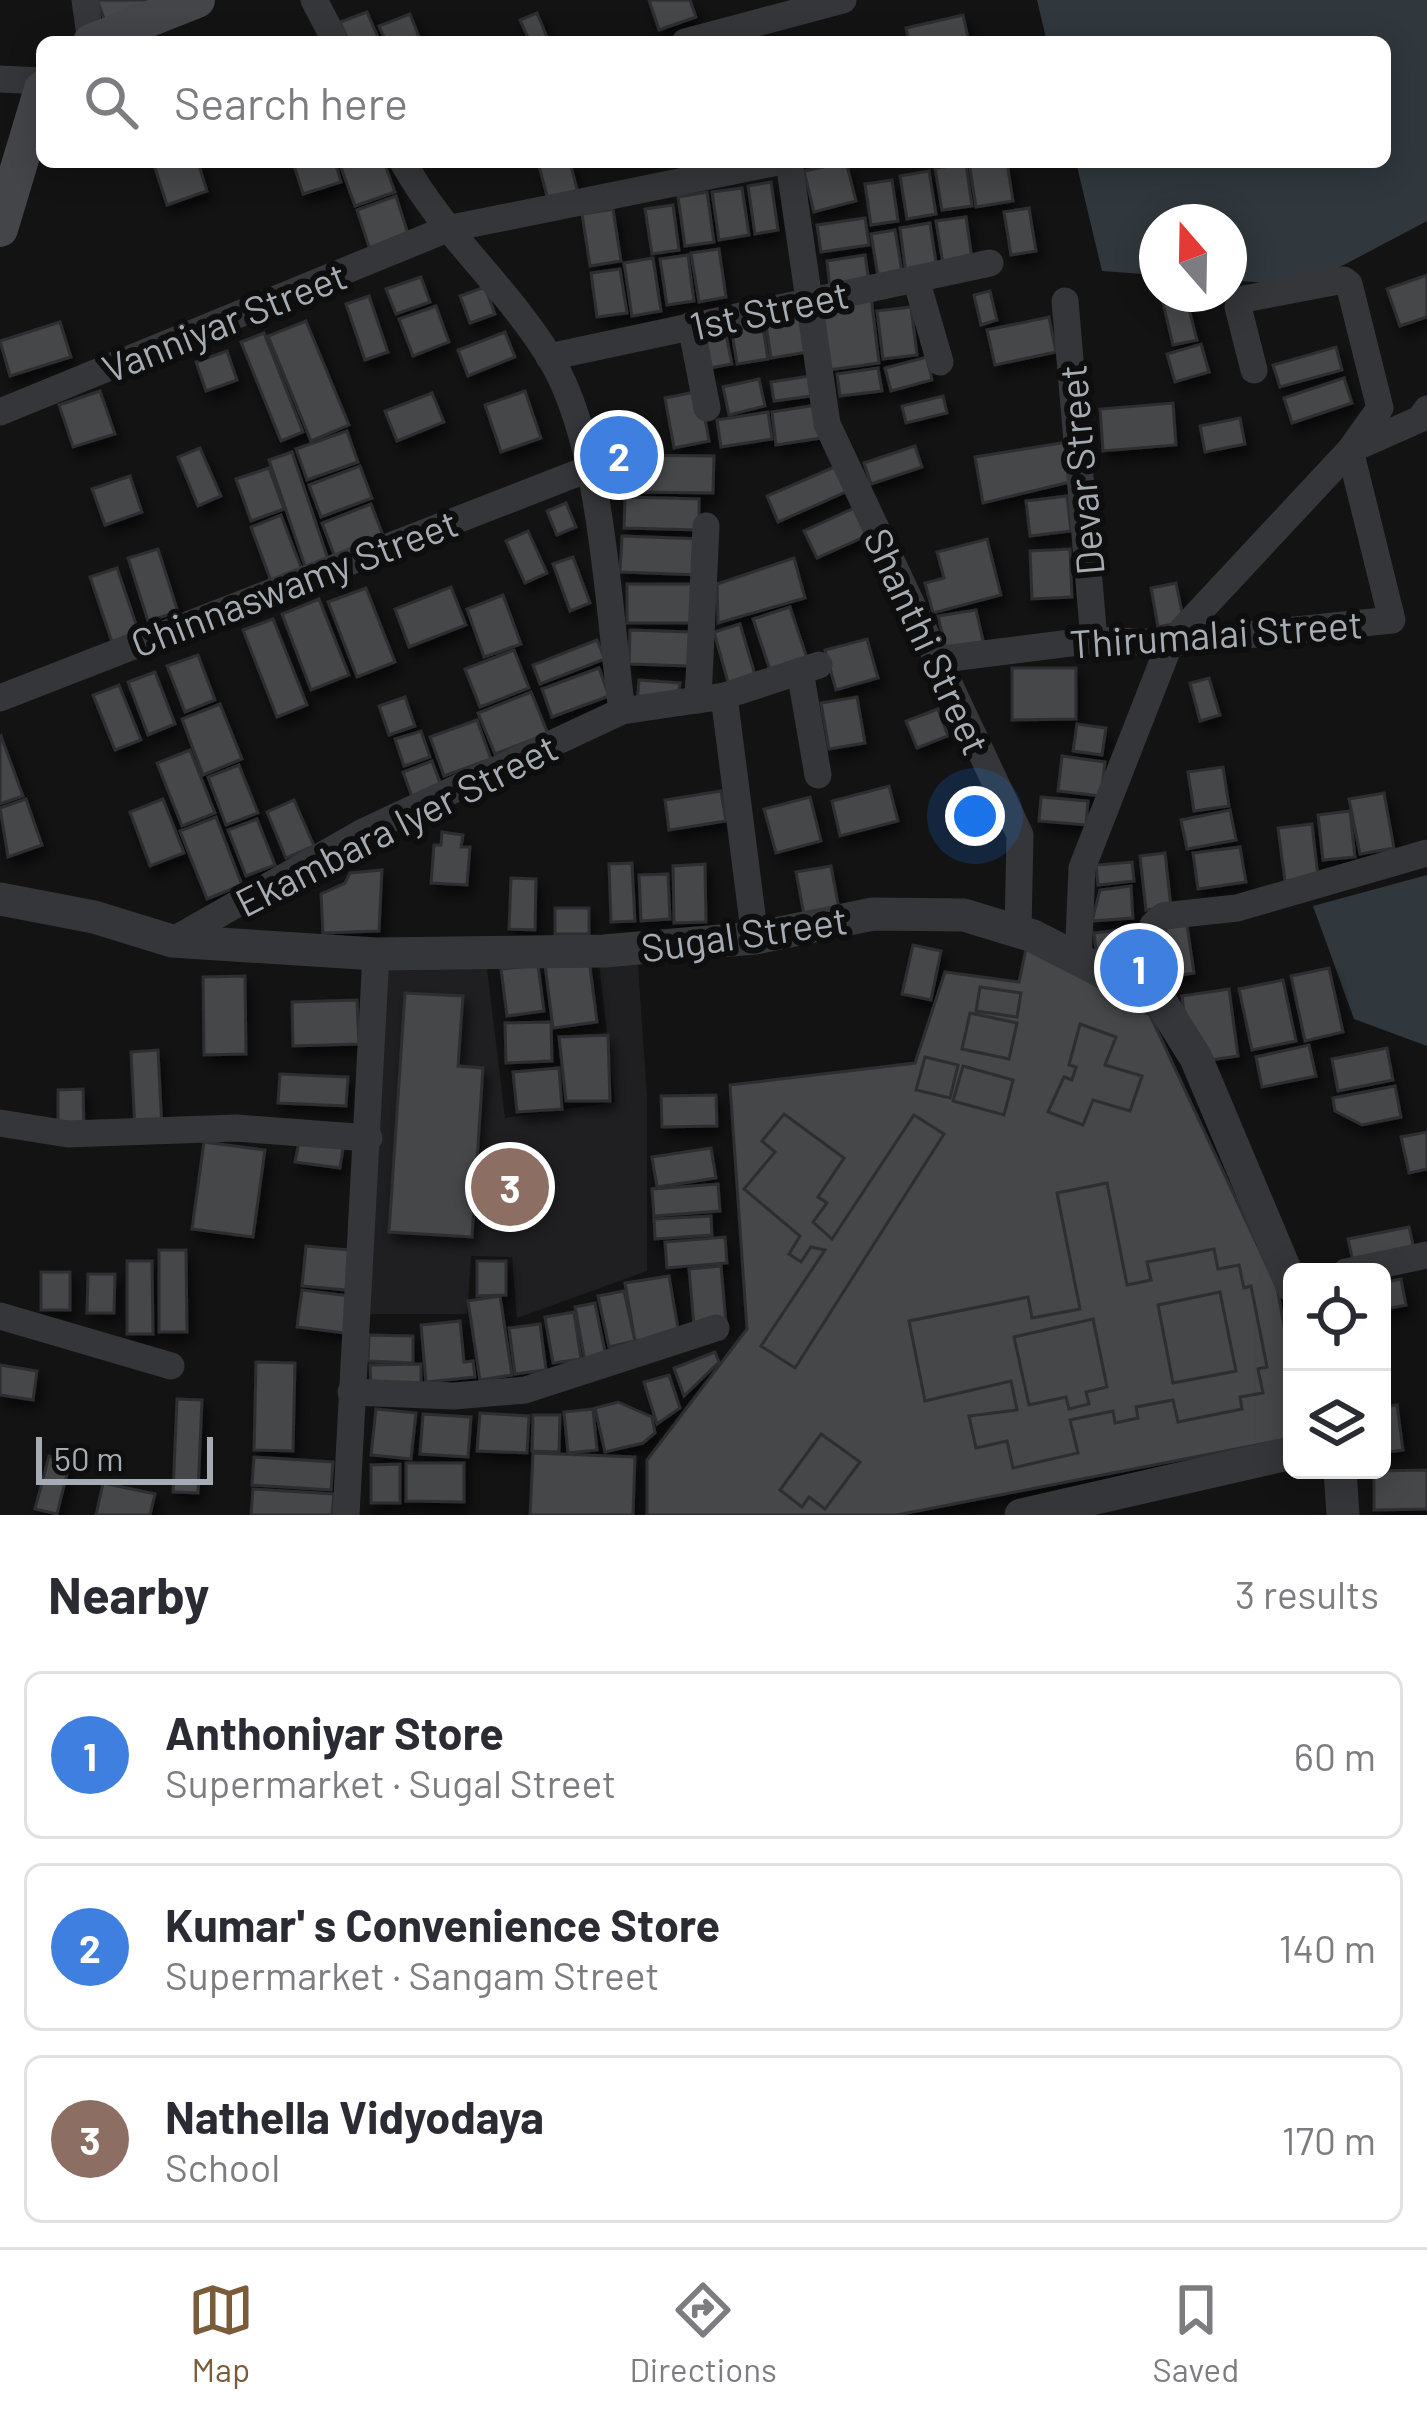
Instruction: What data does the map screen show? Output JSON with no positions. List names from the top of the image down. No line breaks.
{"streets":{"street":["1st Street","Vanniyar Street","Devar Street","Chinnaswamy Street","Thirumalai Street","Shanthi Street","Ekambara Iyer Street","Sugal Street"]},"crossings":[["1st Street","Shanthi Street"],["Devar Street","Thirumalai Street"],["Thirumalai Street","Shanthi Street"],["Shanthi Street","Sugal Street"],["Ekambara Iyer Street","Sugal Street"]],"scale_bar":"50 m","north":"top","page":{"search":"Search here","pins":["2","1","3"],"scale":"50 m","heading":["Nearby","3 results"],"list":[{"mark":"1","name":"Anthoniyar Store","note":"Supermarket · Sugal Street","value":"60 m"},{"mark":"2","name":"Kumar' s Convenience Store","note":"Supermarket · Sangam Street","value":"140 m"},{"mark":"3","name":"Nathella Vidyodaya","note":"School","value":"170 m"}],"nav":["Map","Directions","Saved"]}}
